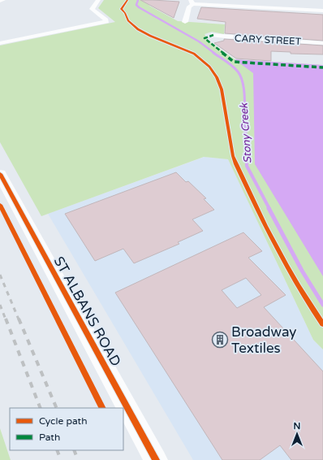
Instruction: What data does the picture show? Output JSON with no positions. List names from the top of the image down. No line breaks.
{"streets":{"main road":["ST ALBANS ROAD"],"street":["CARY STREET"]},"water":["Stony Creek"],"places":{"building":["Broadway Textiles"]},"legend":["Cycle path","Path"],"north":"top"}
